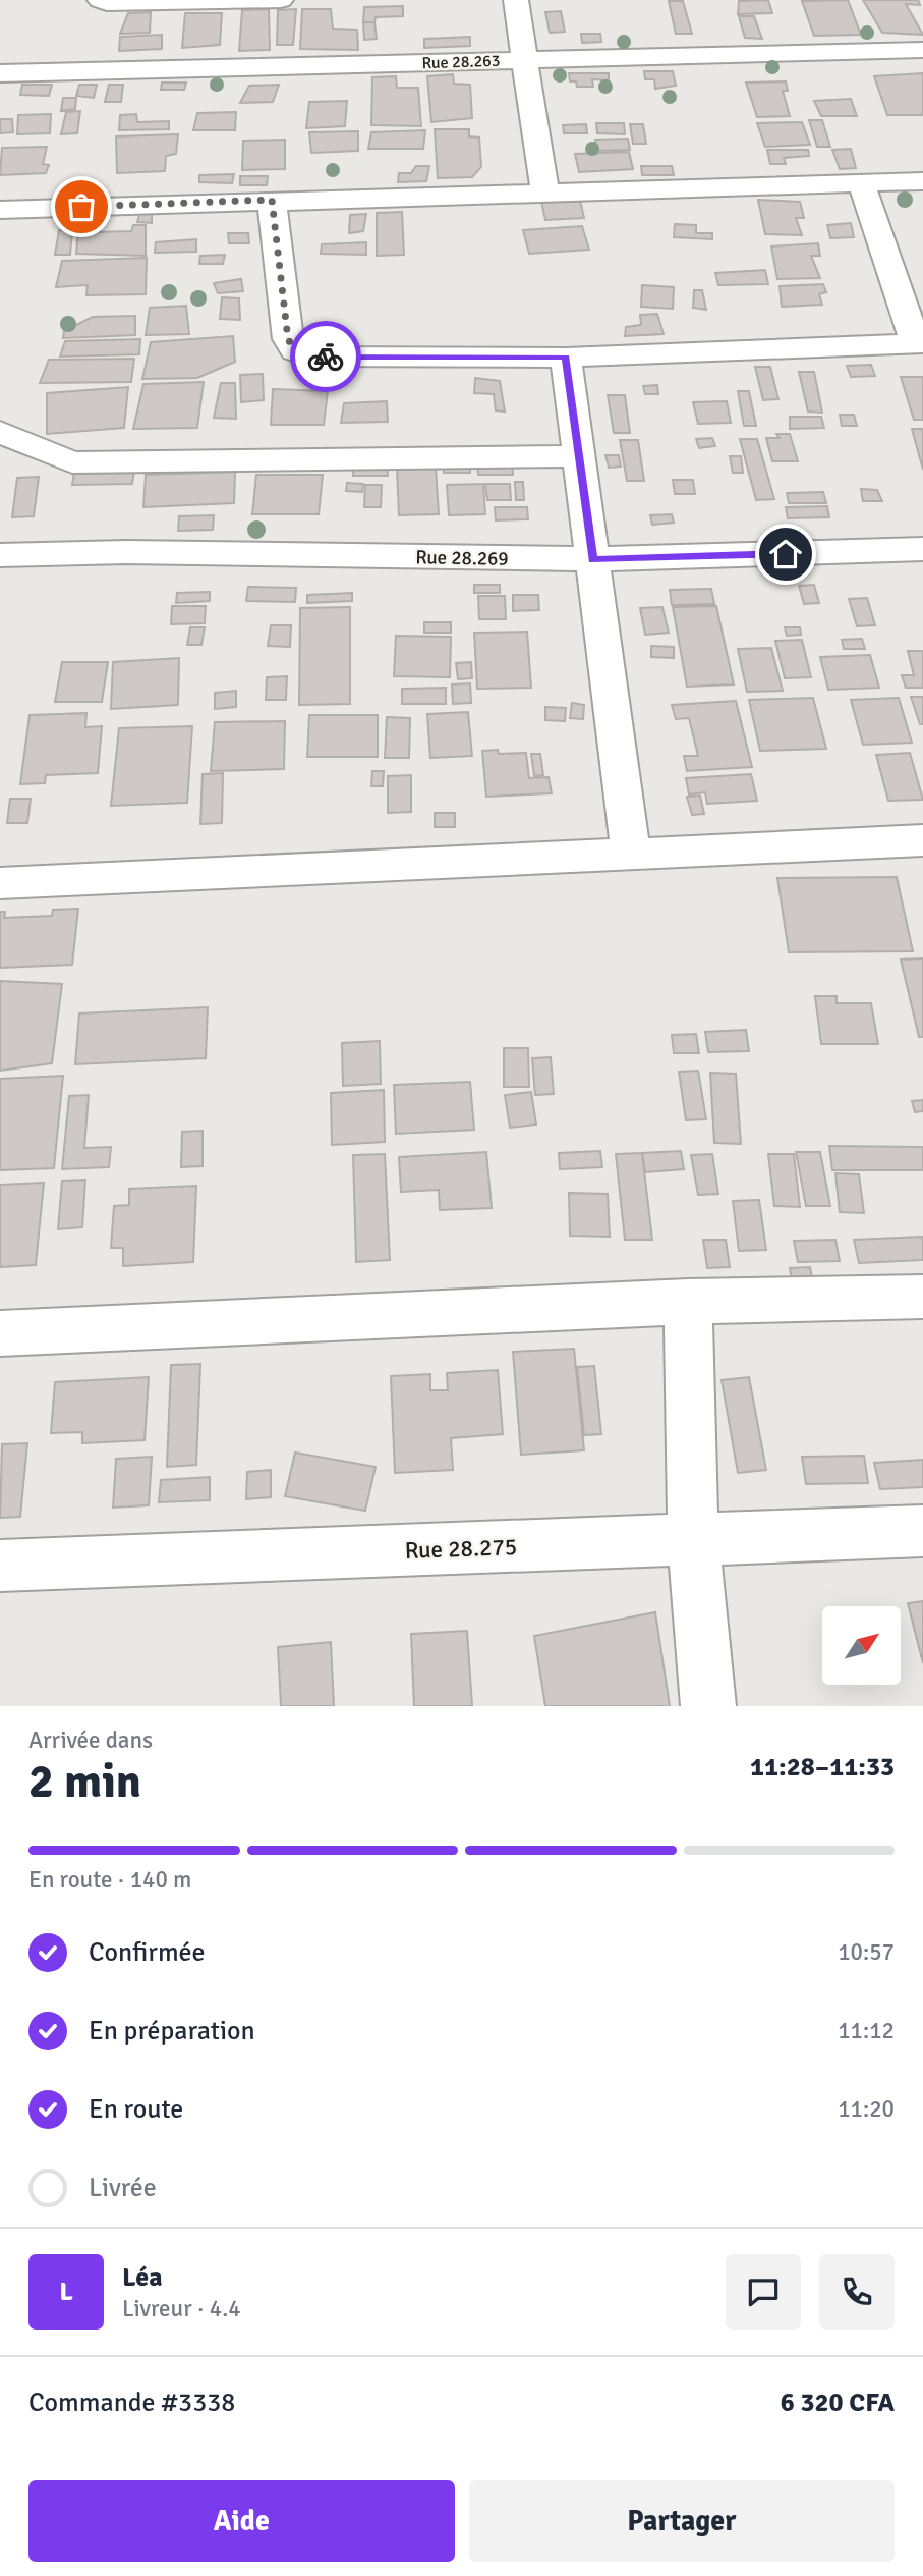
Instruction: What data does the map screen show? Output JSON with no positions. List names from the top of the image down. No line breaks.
{"streets":{"street":["Rue 28.263","Rue 28.269","Rue 28.275"]},"north":"top right","page":{"heading":["2 min","Arrivée dans","11:28–11:33"],"panel":["Léa","Livreur · 4.4","Commande #3338","6 320 CFA"],"bar":"En route · 140 m","list":[["Confirmée","10:57"],["En préparation","11:12"],["En route","11:20"],"Livrée"],"round":"L","buttons":["Aide","Partager"]}}
